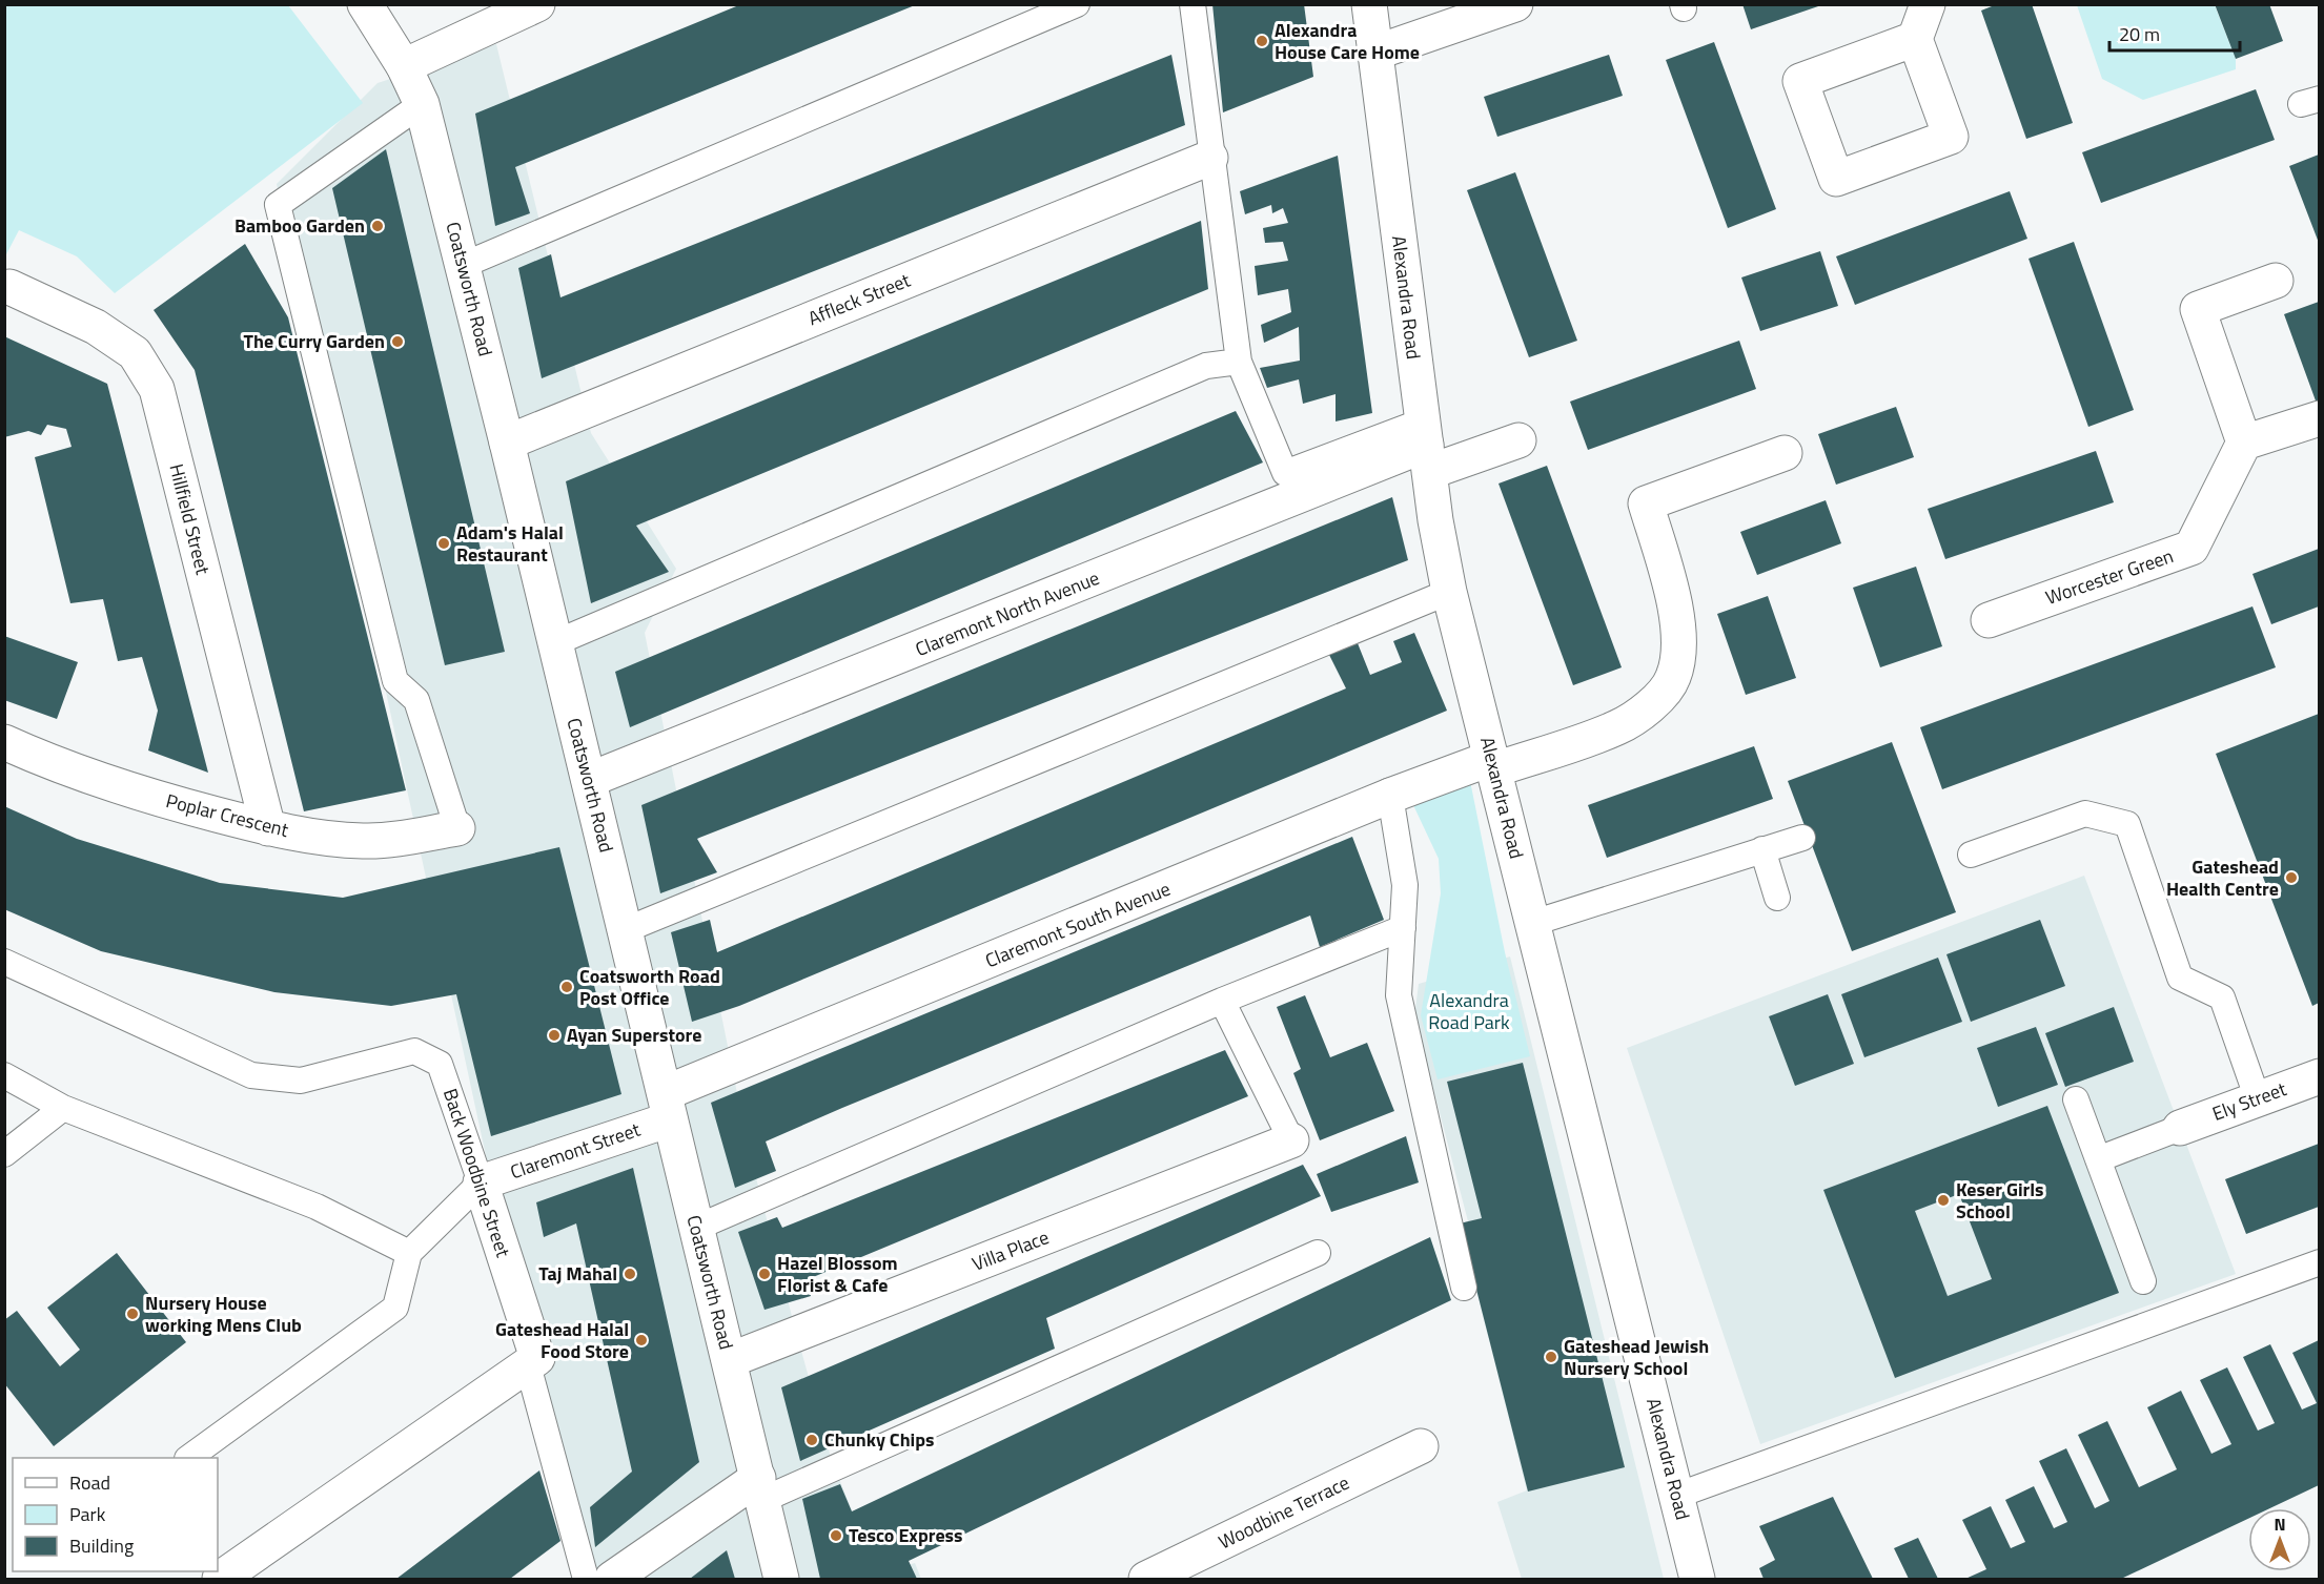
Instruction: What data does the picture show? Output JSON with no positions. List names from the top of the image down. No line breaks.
{"streets":{"street":["Coatsworth Road","Alexandra Road","Affleck Street","Hillfield Street","Worcester Green","Claremont North Avenue","Poplar Crescent","Claremont South Avenue","Ely Street","Claremont Street","Back Woodbine Street","Villa Place","Woodbine Terrace"]},"crossings":[["Coatsworth Road","Affleck Street"],["Coatsworth Road","Claremont North Avenue"],["Coatsworth Road","Claremont South Avenue"],["Coatsworth Road","Claremont Street"],["Coatsworth Road","Villa Place"],["Alexandra Road","Claremont North Avenue"],["Alexandra Road","Claremont South Avenue"],["Hillfield Street","Poplar Crescent"],["Claremont South Avenue","Claremont Street"],["Claremont Street","Back Woodbine Street"]],"parks":["Alexandra Road Park"],"places":["Alexandra House Care Home","Bamboo Garden","The Curry Garden","Adam's Halal Restaurant","Gateshead Health Centre","Coatsworth Road Post Office","Ayan Superstore","Keser Girls School","Taj Mahal","Hazel Blossom Florist & Cafe","Nursery House working Mens Club","Gateshead Halal Food Store","Gateshead Jewish Nursery School","Chunky Chips","Tesco Express"],"legend":["Road","Park","Building"],"scale_bar":"20 m","north":"top"}
